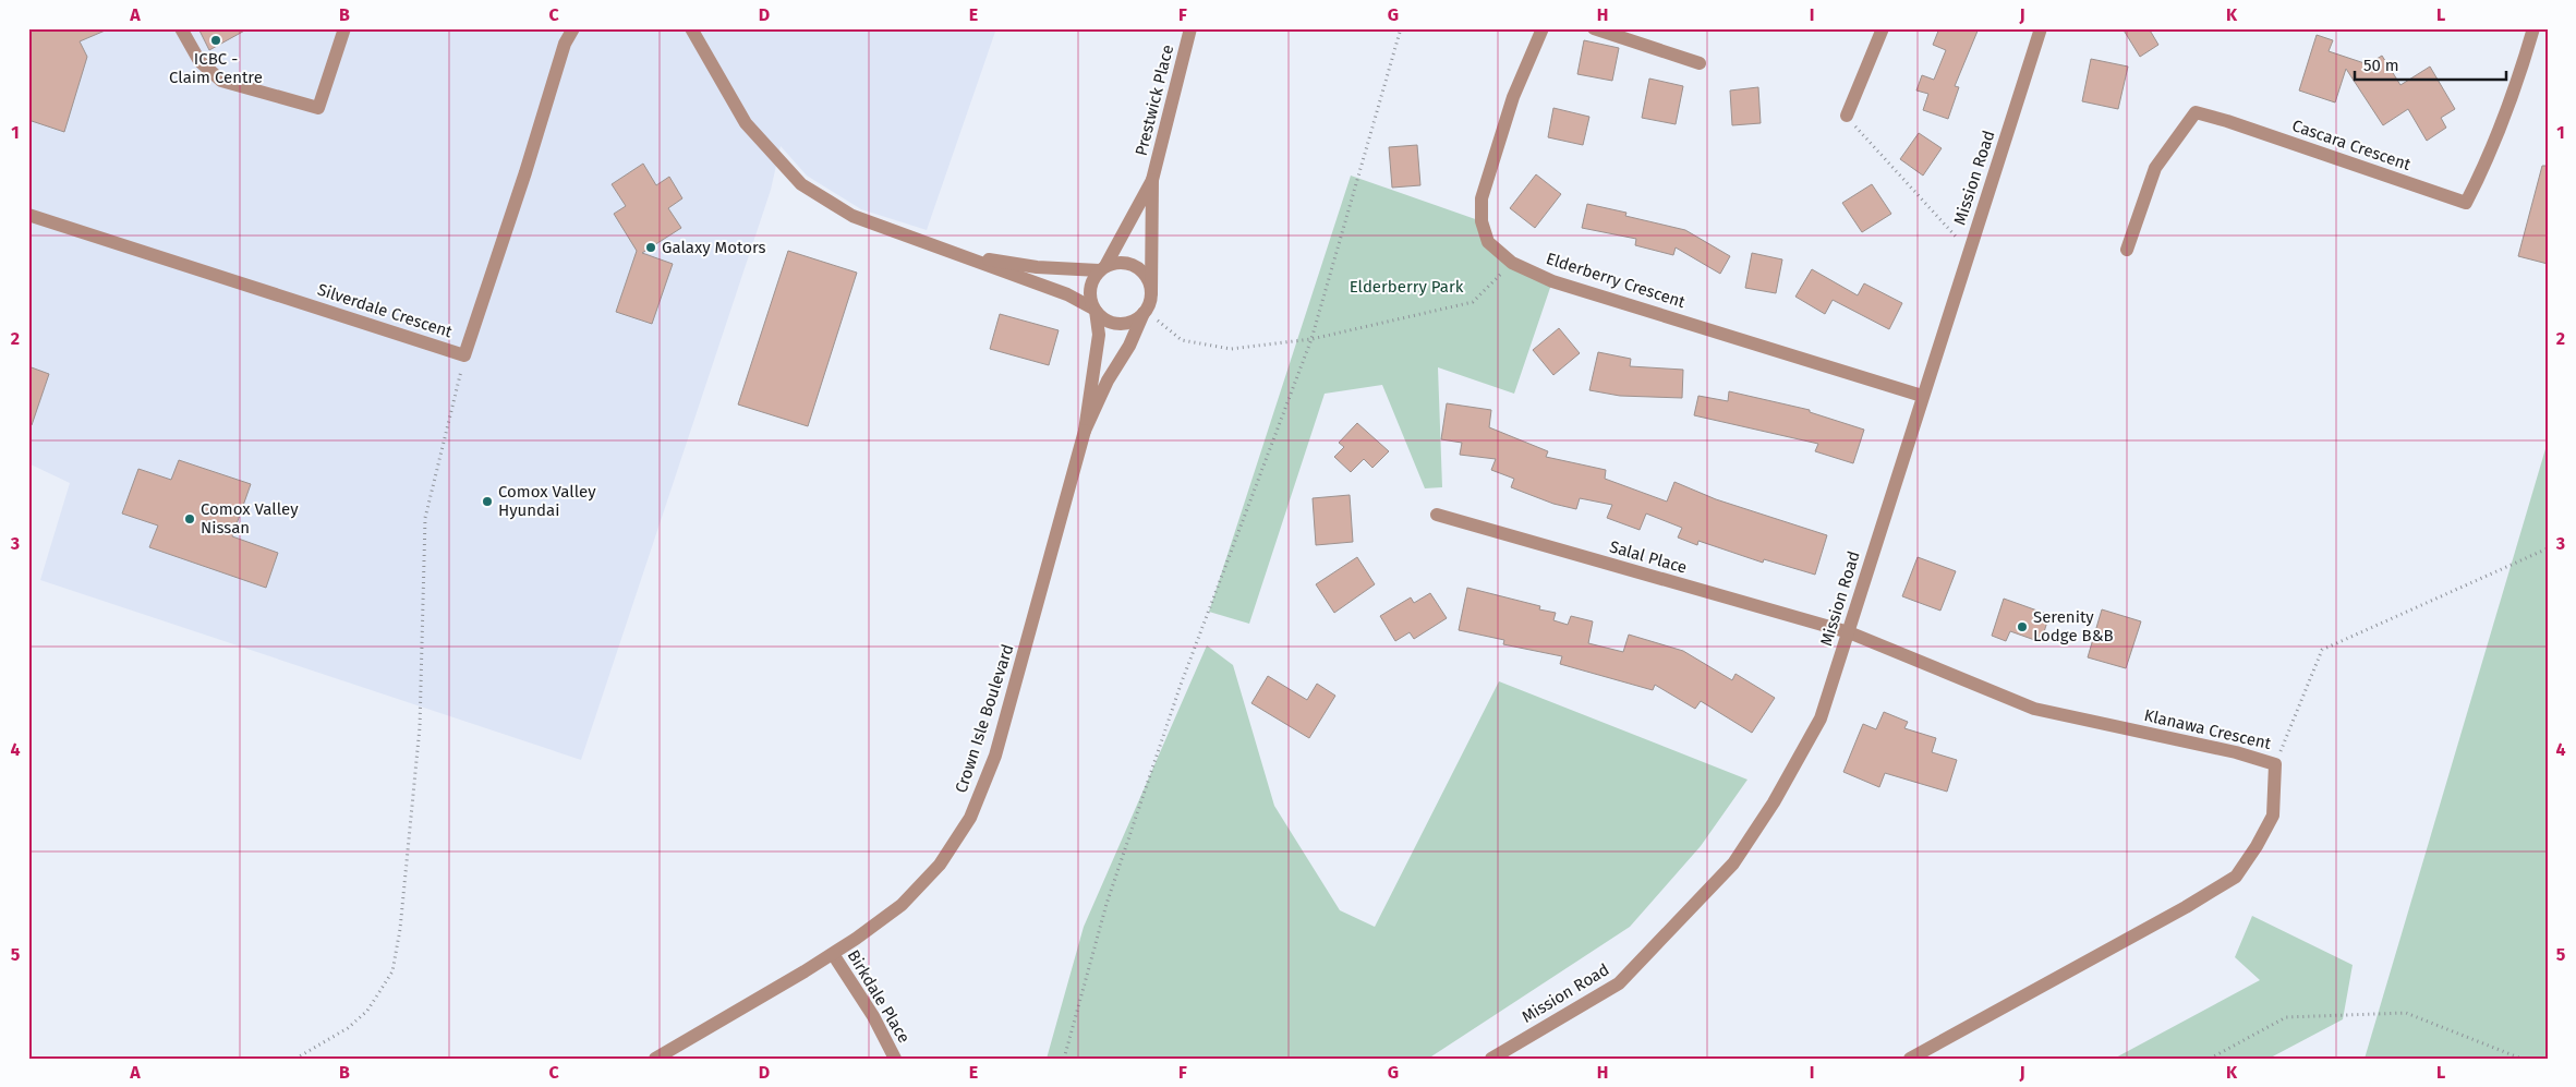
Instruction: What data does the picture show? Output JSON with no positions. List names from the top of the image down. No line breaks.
{"streets":{"street":["Prestwick Place","Cascara Crescent","Mission Road","Elderberry Crescent","Silverdale Crescent","Salal Place","Crown Isle Boulevard","Klanawa Crescent","Birkdale Place"]},"crossings":[["Prestwick Place","Crown Isle Boulevard"],["Mission Road","Elderberry Crescent"],["Mission Road","Salal Place"],["Mission Road","Klanawa Crescent"],["Salal Place","Klanawa Crescent"],["Crown Isle Boulevard","Birkdale Place"]],"parks":["Elderberry Park"],"places":["ICBC - Claim Centre","Galaxy Motors","Comox Valley Hyundai","Comox Valley Nissan","Serenity Lodge B&B"],"scale_bar":"50 m","grid":{"columns":["A","B","C","D","E","F","G","H","I","J","K","L"],"rows":["1","2","3","4","5"]}}
